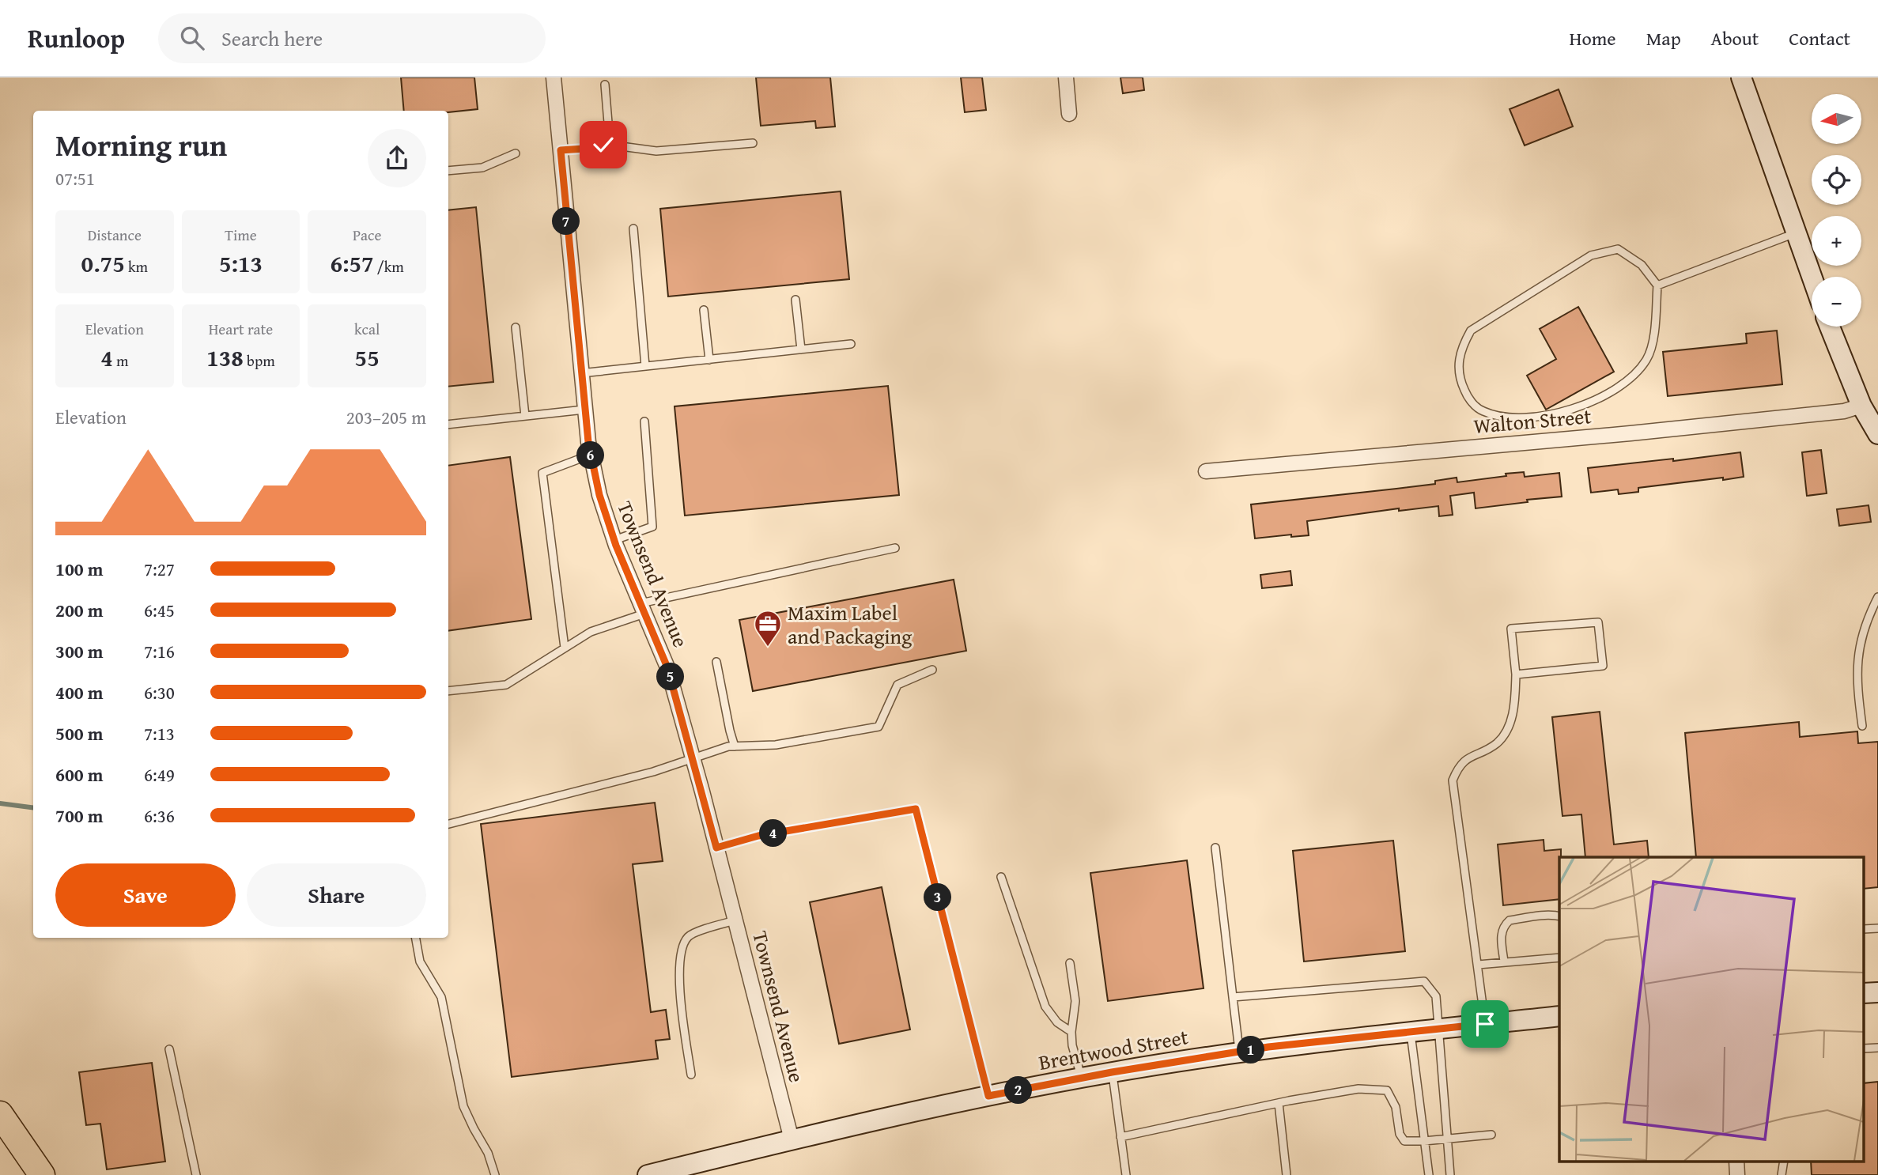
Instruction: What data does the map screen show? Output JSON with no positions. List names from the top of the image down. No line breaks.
{"streets":{"main road":["Brentwood Street"],"street":["Walton Street","Townsend Avenue"]},"crossings":[["Townsend Avenue","Brentwood Street"]],"places":{"office":["Maxim Label and Packaging"]},"north":"left","page":{"header":"Runloop","search":"Search here","nav":["Home","Map","About","Contact"],"map_buttons":["+","−"],"heading":["Morning run","07:51"],"stats":[["Distance","0.75 km"],["Time","5:13"],["Pace","6:57 /km"],["Elevation","4 m"],["Heart rate","138 bpm"],["kcal","55"]],"pins":["7","6","5","4","3","1","2"],"chart":["Elevation","203–205 m"],"list":[{"name":"100 m","note":"7:27"},{"name":"200 m","note":"6:45"},{"name":"300 m","note":"7:16"},{"name":"400 m","note":"6:30"},{"name":"500 m","note":"7:13"},{"name":"600 m","note":"6:49"},{"name":"700 m","note":"6:36"}],"buttons":["Save","Share"]}}
